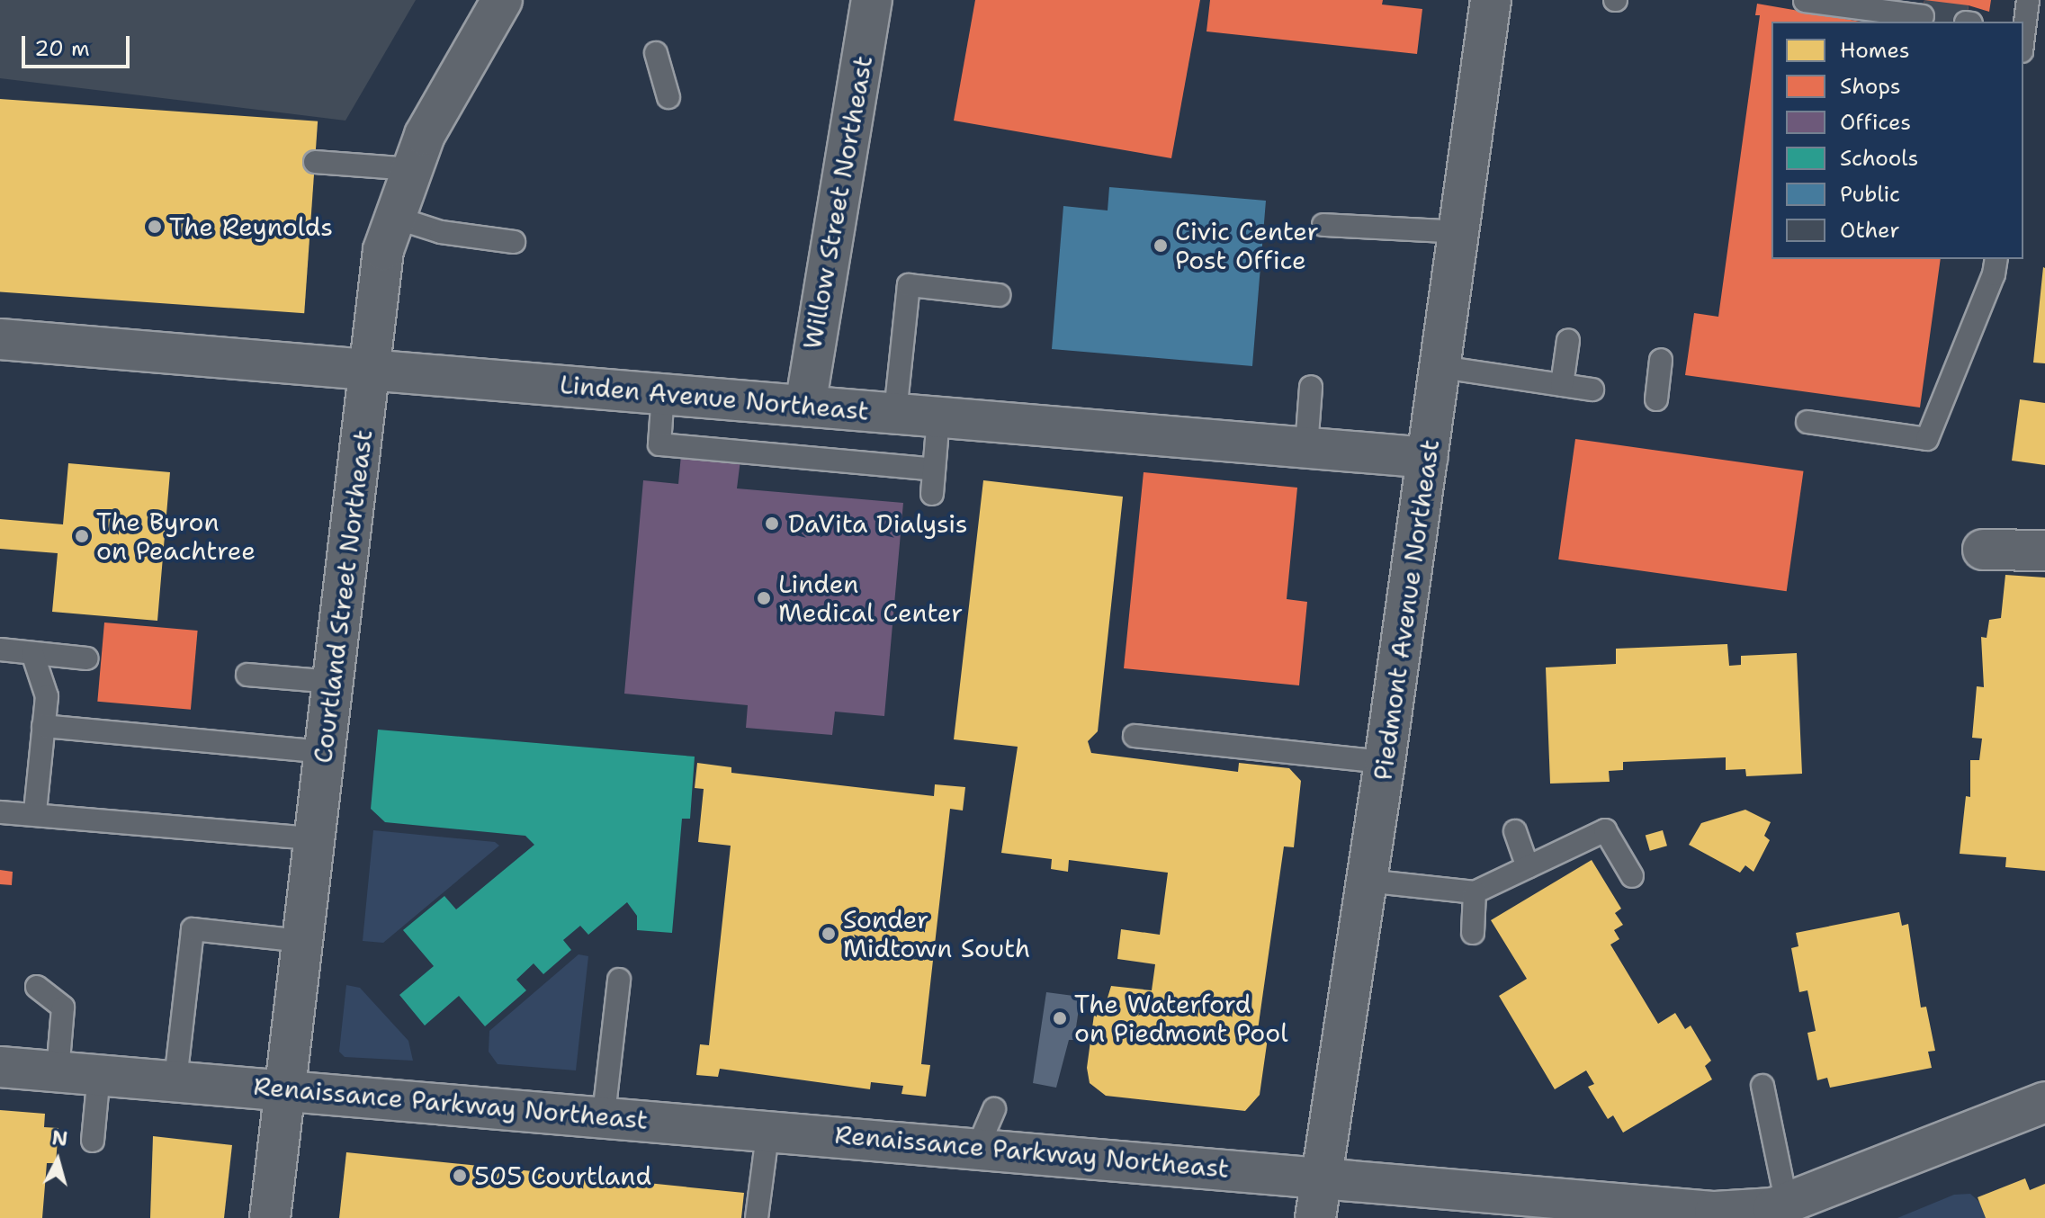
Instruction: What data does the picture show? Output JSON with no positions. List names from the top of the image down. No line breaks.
{"streets":{"street":["Willow Street Northeast","Linden Avenue Northeast","Courtland Street Northeast","Piedmont Avenue Northeast","Renaissance Parkway Northeast"]},"crossings":[["Willow Street Northeast","Linden Avenue Northeast"],["Linden Avenue Northeast","Courtland Street Northeast"],["Linden Avenue Northeast","Piedmont Avenue Northeast"],["Courtland Street Northeast","Renaissance Parkway Northeast"],["Piedmont Avenue Northeast","Renaissance Parkway Northeast"]],"places":["The Reynolds","Civic Center Post Office","DaVita Dialysis","The Byron on Peachtree","Linden Medical Center","Sonder Midtown South","The Waterford on Piedmont Pool","505 Courtland"],"legend":["Homes","Shops","Offices","Schools","Public","Other"],"scale_bar":"20 m","north":"top"}
